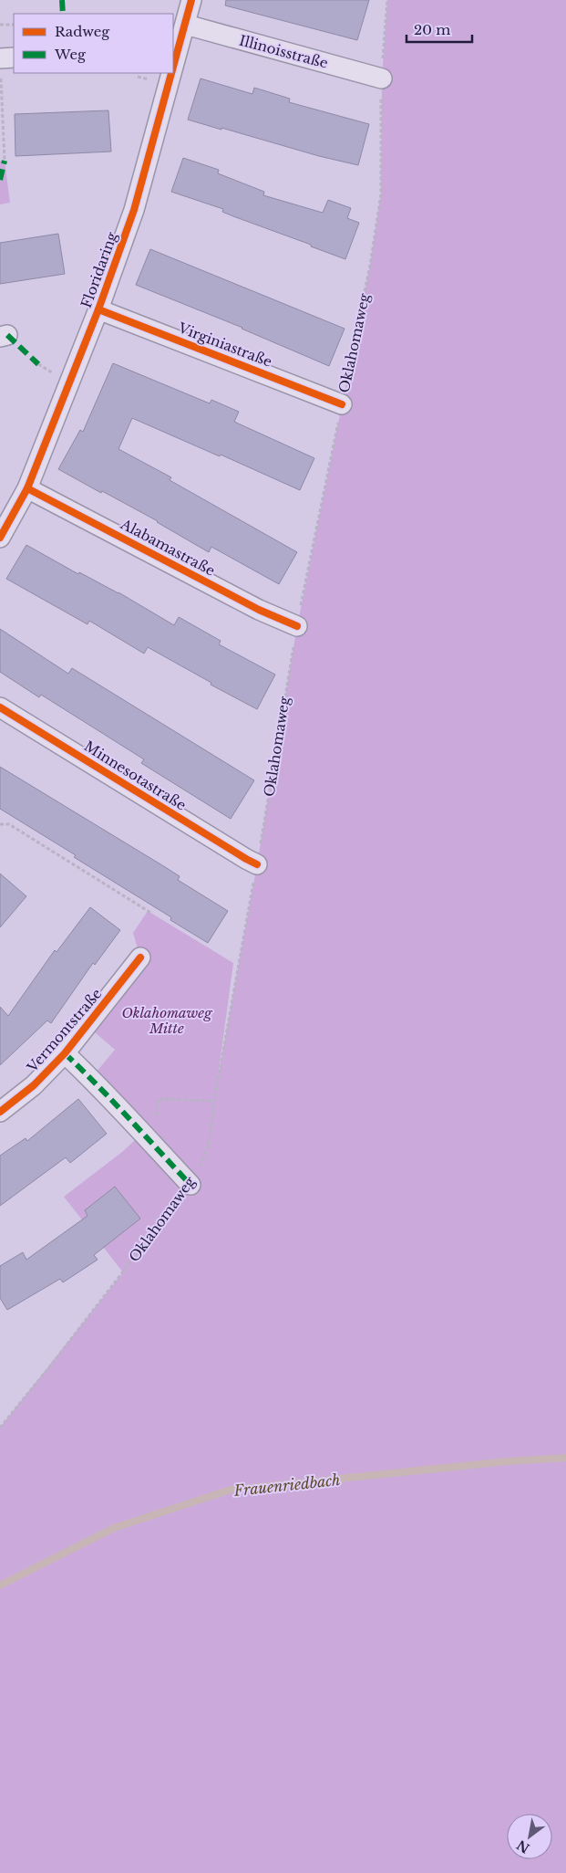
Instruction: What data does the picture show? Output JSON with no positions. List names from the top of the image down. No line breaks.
{"streets":{"street":["Illinoisstraße","Floridaring","Virginiastraße","Alabamastraße","Minnesotastraße","Vermontstraße"],"path":["Oklahomaweg"]},"crossings":[["Illinoisstraße","Floridaring"],["Illinoisstraße","Oklahomaweg"],["Floridaring","Virginiastraße"],["Floridaring","Alabamastraße"],["Oklahomaweg","Virginiastraße"],["Oklahomaweg","Alabamastraße"],["Oklahomaweg","Minnesotastraße"],["Oklahomaweg","Vermontstraße"]],"water":["Frauenriedbach"],"parks":["Oklahomaweg Mitte"],"legend":["Radweg","Weg"],"scale_bar":"20 m","north":"bottom left"}
